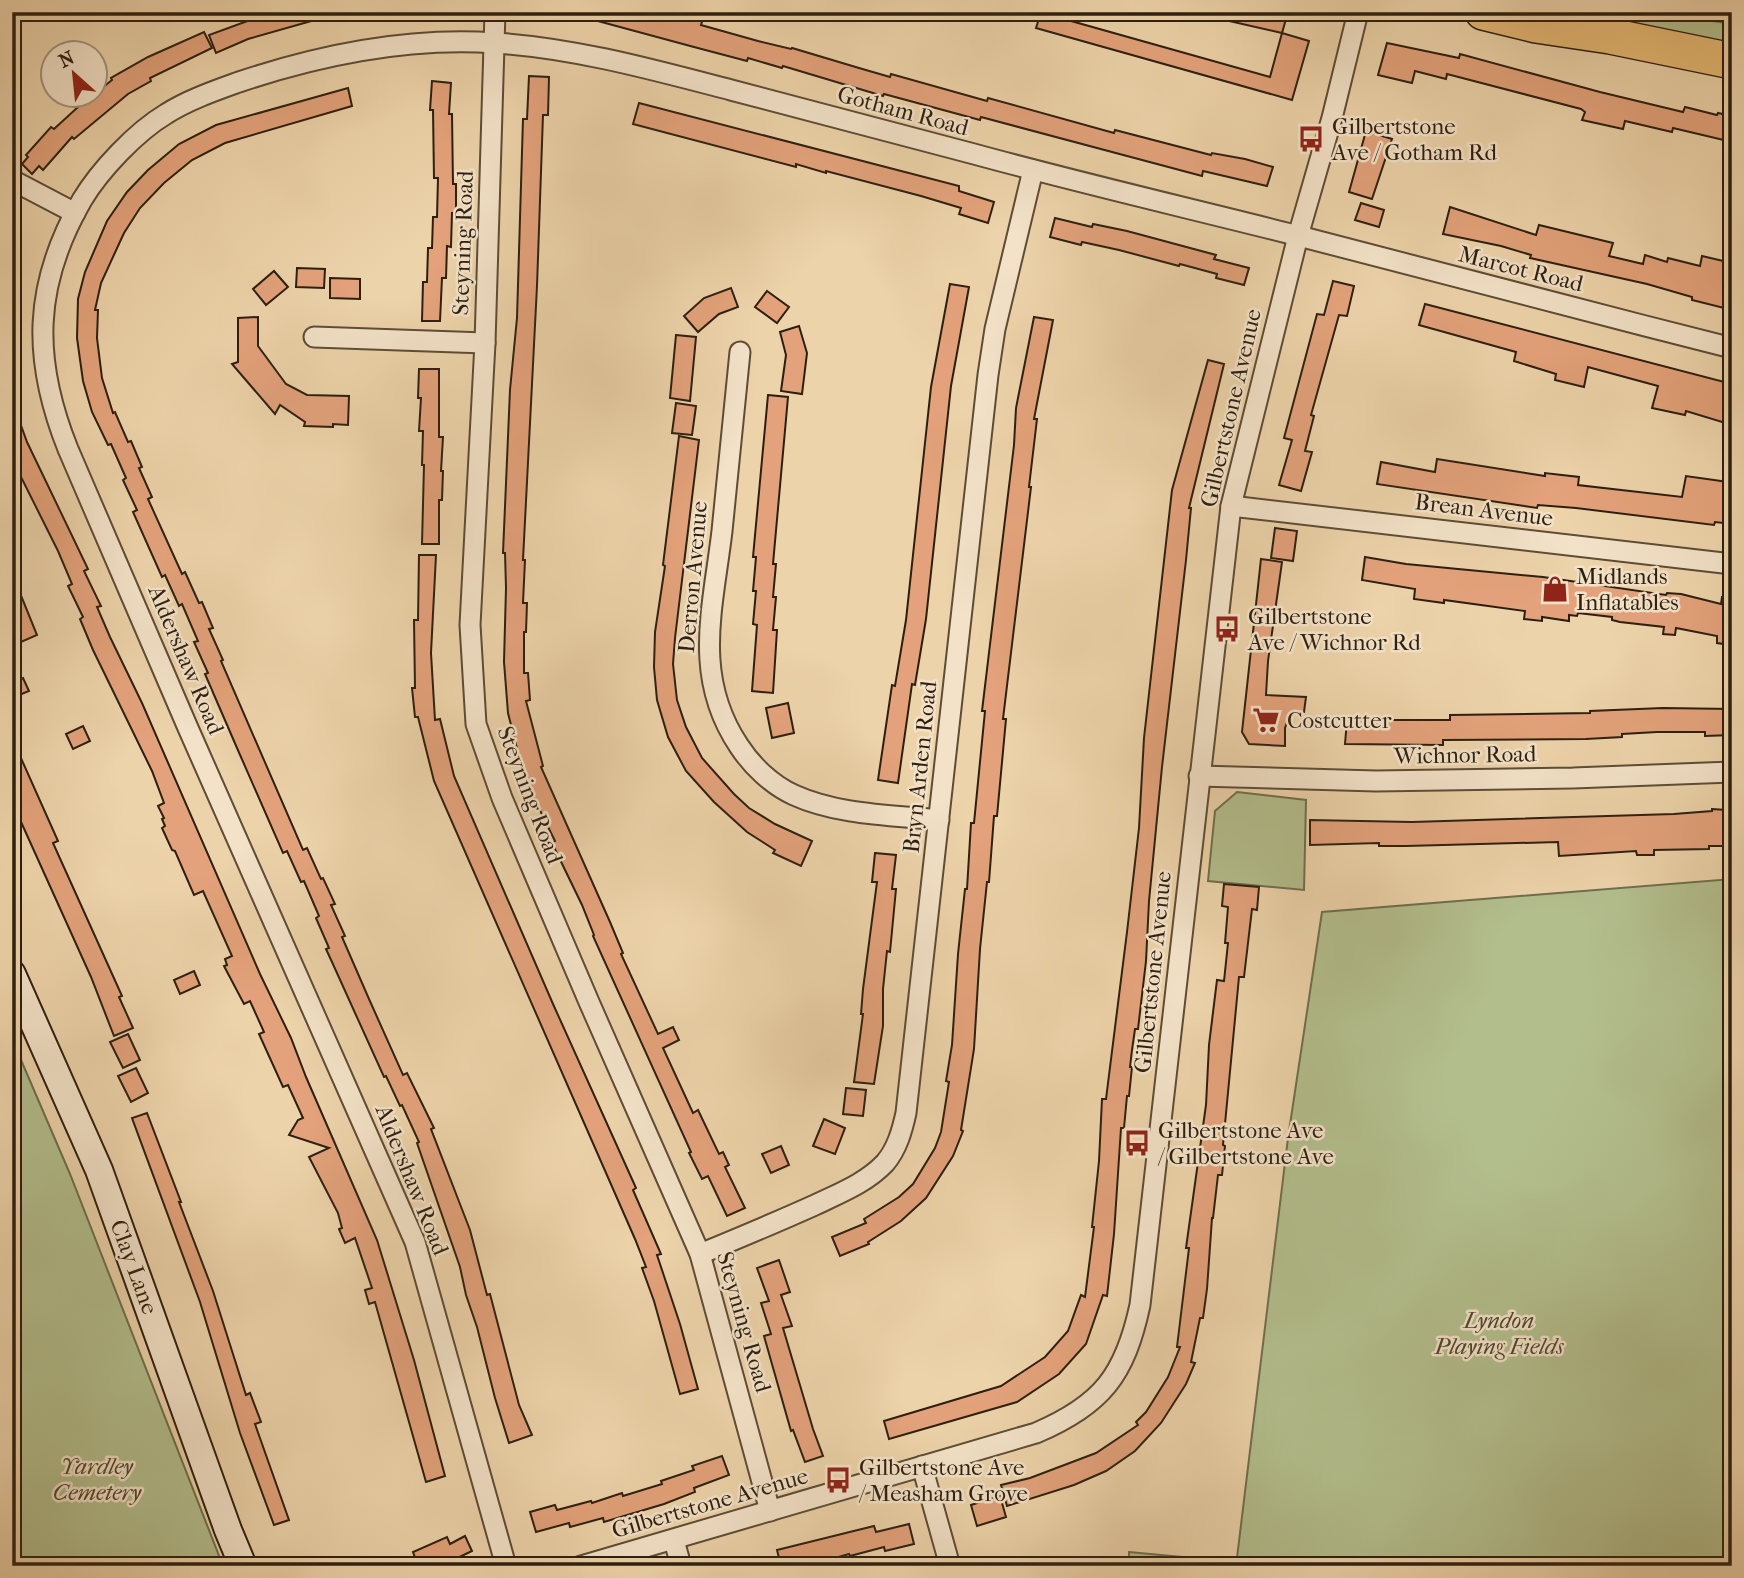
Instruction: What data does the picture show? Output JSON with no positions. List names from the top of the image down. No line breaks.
{"streets":{"street":["Gotham Road","Steyning Road","Marcot Road","Gilbertstone Avenue","Brean Avenue","Derron Avenue","Aldershaw Road","Wichnor Road","Bryn Arden Road","Clay Lane"]},"crossings":[["Gotham Road","Steyning Road"],["Gotham Road","Marcot Road"],["Gotham Road","Gilbertstone Avenue"],["Gotham Road","Aldershaw Road"],["Gotham Road","Bryn Arden Road"],["Steyning Road","Gilbertstone Avenue"],["Steyning Road","Aldershaw Road"],["Steyning Road","Bryn Arden Road"],["Marcot Road","Gilbertstone Avenue"],["Gilbertstone Avenue","Brean Avenue"],["Gilbertstone Avenue","Wichnor Road"],["Derron Avenue","Bryn Arden Road"]],"parks":["Lyndon Playing Fields","Yardley Cemetery"],"places":{"bus stop":["Gilbertstone Ave / Gotham Rd","Gilbertstone Ave / Wichnor Rd","Gilbertstone Ave / Gilbertstone Ave","Gilbertstone Ave / Measham Grove"],"shop":["Midlands Inflatables"],"supermarket":["Costcutter"]},"north":"top left"}
